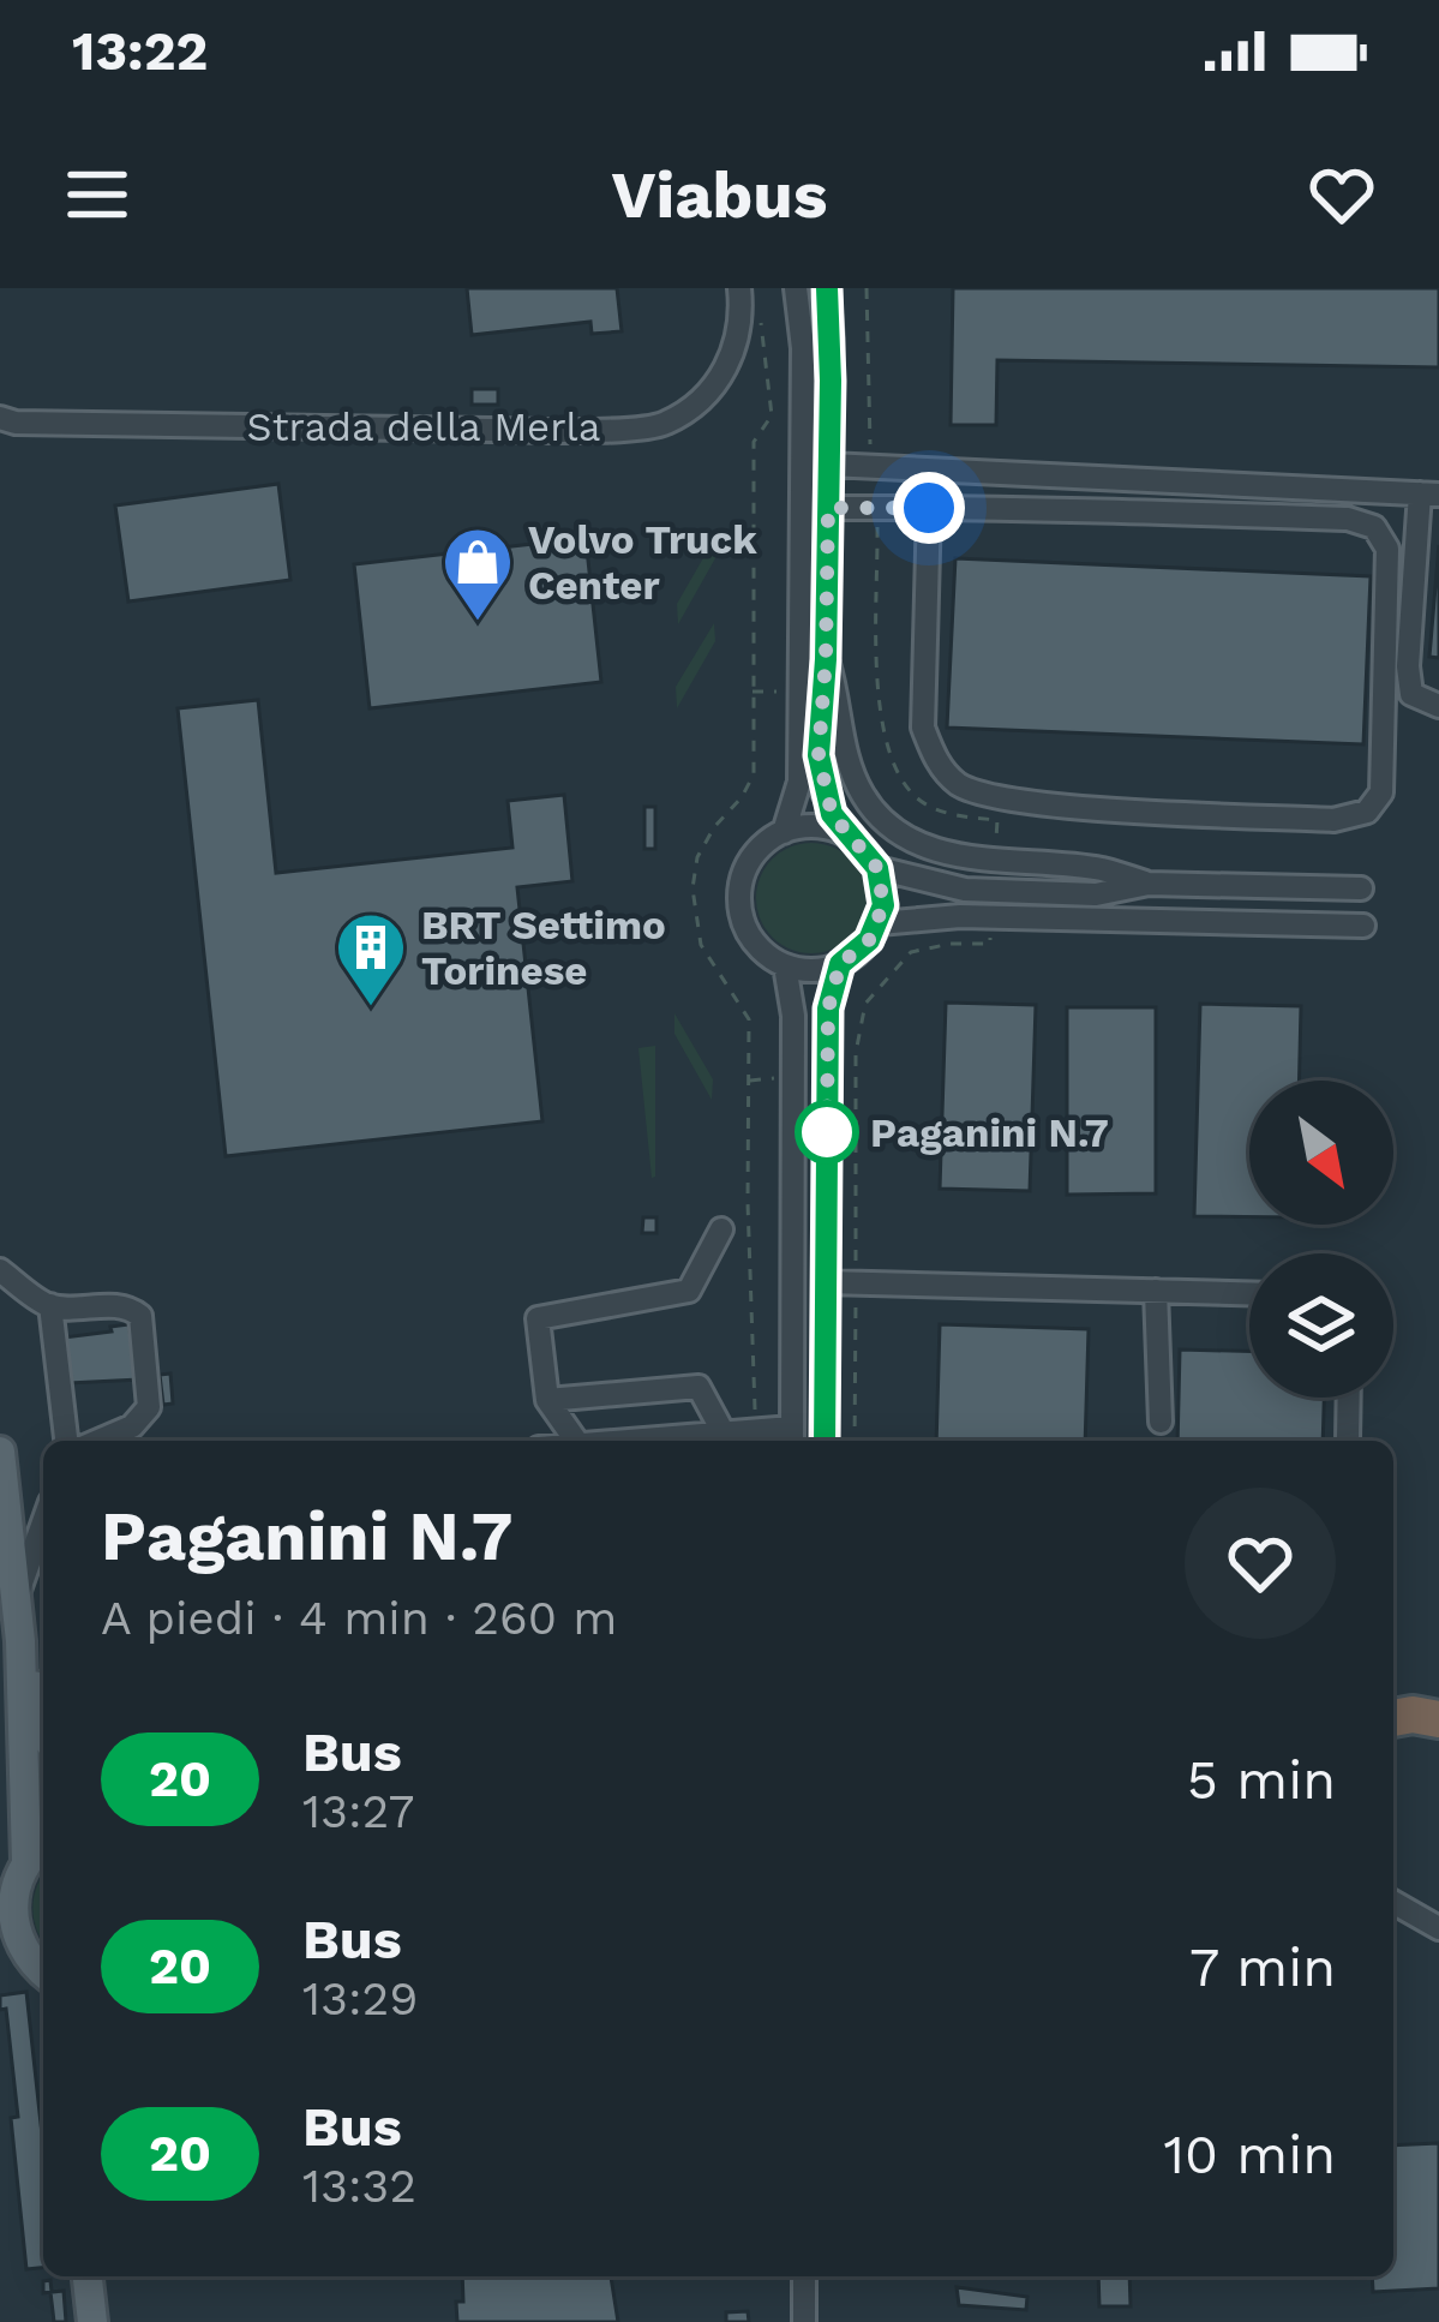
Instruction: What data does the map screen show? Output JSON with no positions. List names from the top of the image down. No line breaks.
{"streets":{"street":["Strada della Merla"]},"places":{"shop":["Volvo Truck Center"],"building":["BRT Settimo Torinese"],"other":["Paganini N.7"]},"lines":["bus line 20"],"north":"bottom right","page":{"status":"13:22","header":"Viabus","heading":["Paganini N.7","A piedi · 4 min · 260 m"],"list":[{"mark":"20","name":"Bus","note":"13:27","value":"5 min"},{"mark":"20","name":"Bus","note":"13:29","value":"7 min"},{"mark":"20","name":"Bus","note":"13:32","value":"10 min"}]}}
